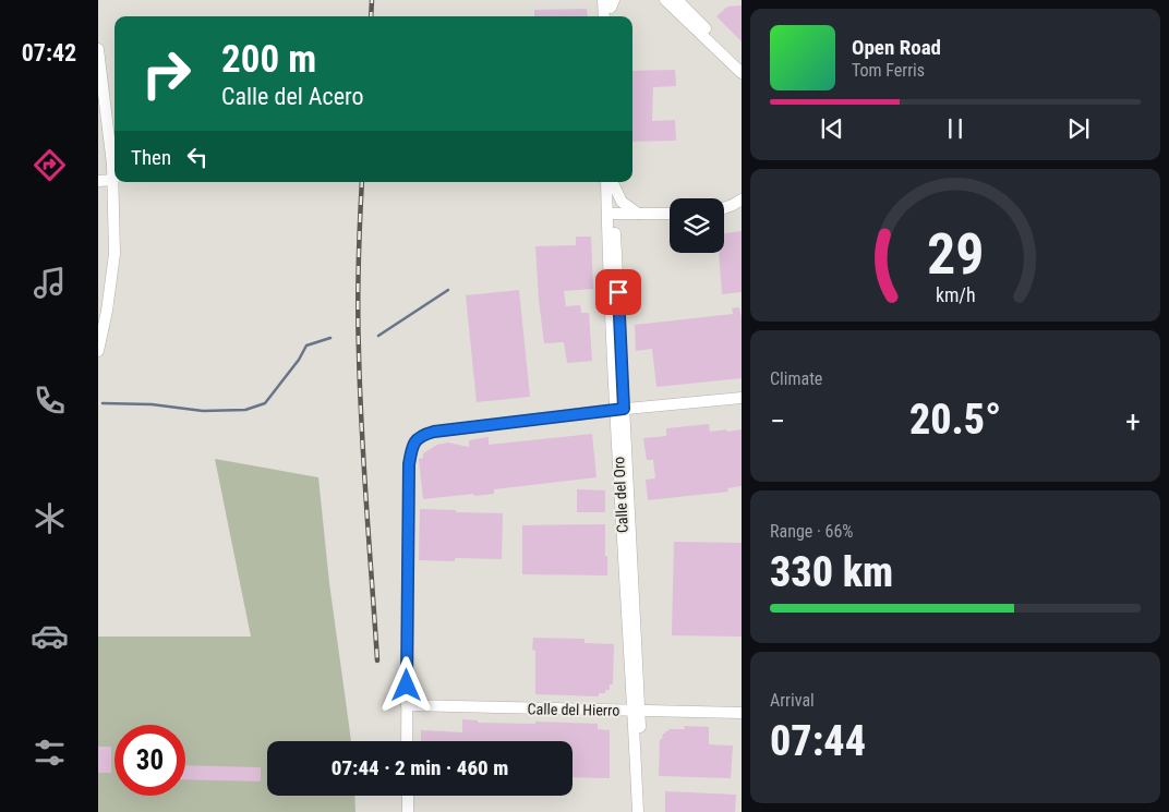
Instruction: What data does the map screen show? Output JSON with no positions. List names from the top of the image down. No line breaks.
{"streets":{"street":["Calle del Oro","Calle del Hierro"]},"crossings":[["Calle del Oro","Calle del Hierro"]],"page":{"tabs":"07:42","turn":["200 m","Calle del Acero"],"song":["Open Road","Tom Ferris"],"then":"Then","tile":["Climate",["Range · 66%","330 km"],["Arrival","07:44"]],"heat":["−","20.5°","+"],"limit":"30","trip":"07:44 · 2 min · 460 m","gauge":["29","km/h"]}}
